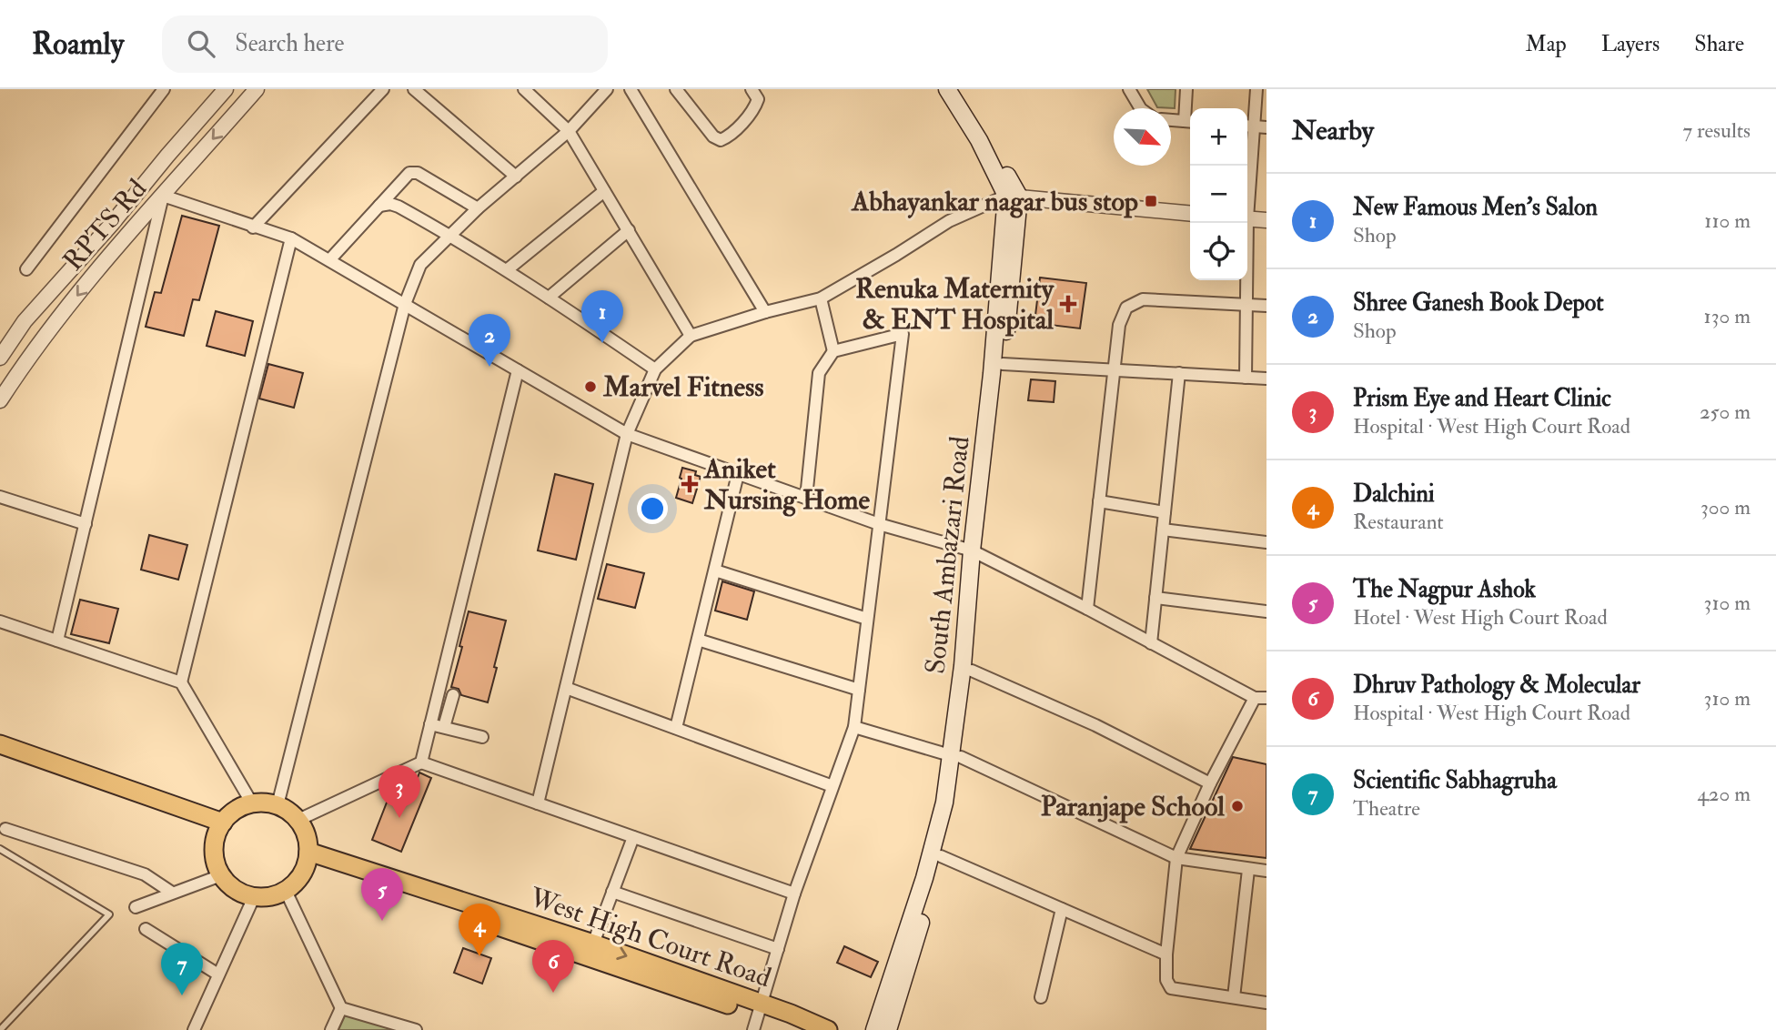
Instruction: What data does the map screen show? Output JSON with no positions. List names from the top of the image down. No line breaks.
{"streets":{"main road":["South Ambazari Road","West High Court Road"],"street":["RPTS Rd"]},"places":{"transit":["Abhayankar nagar bus stop"],"health":["Renuka Maternity & ENT Hospital","Aniket Nursing Home"],"other":["Marvel Fitness","Paranjape School"]},"north":"bottom right","page":{"header":"Roamly","search":"Search here","nav":["Map","Layers","Share"],"heading":["Nearby","7 results"],"map_buttons":["+","−"],"list":[{"mark":"1","name":"New Famous Men's Salon","note":"Shop","value":"110 m"},{"mark":"2","name":"Shree Ganesh Book Depot","note":"Shop","value":"130 m"},{"mark":"3","name":"Prism Eye and Heart Clinic","note":"Hospital · West High Court Road","value":"250 m"},{"mark":"4","name":"Dalchini","note":"Restaurant","value":"300 m"},{"mark":"5","name":"The Nagpur Ashok","note":"Hotel · West High Court Road","value":"310 m"},{"mark":"6","name":"Dhruv Pathology & Molecular","note":"Hospital · West High Court Road","value":"310 m"},{"mark":"7","name":"Scientific Sabhagruha","note":"Theatre","value":"420 m"}],"pins":["1","2","3","5","4","6","7"]}}
